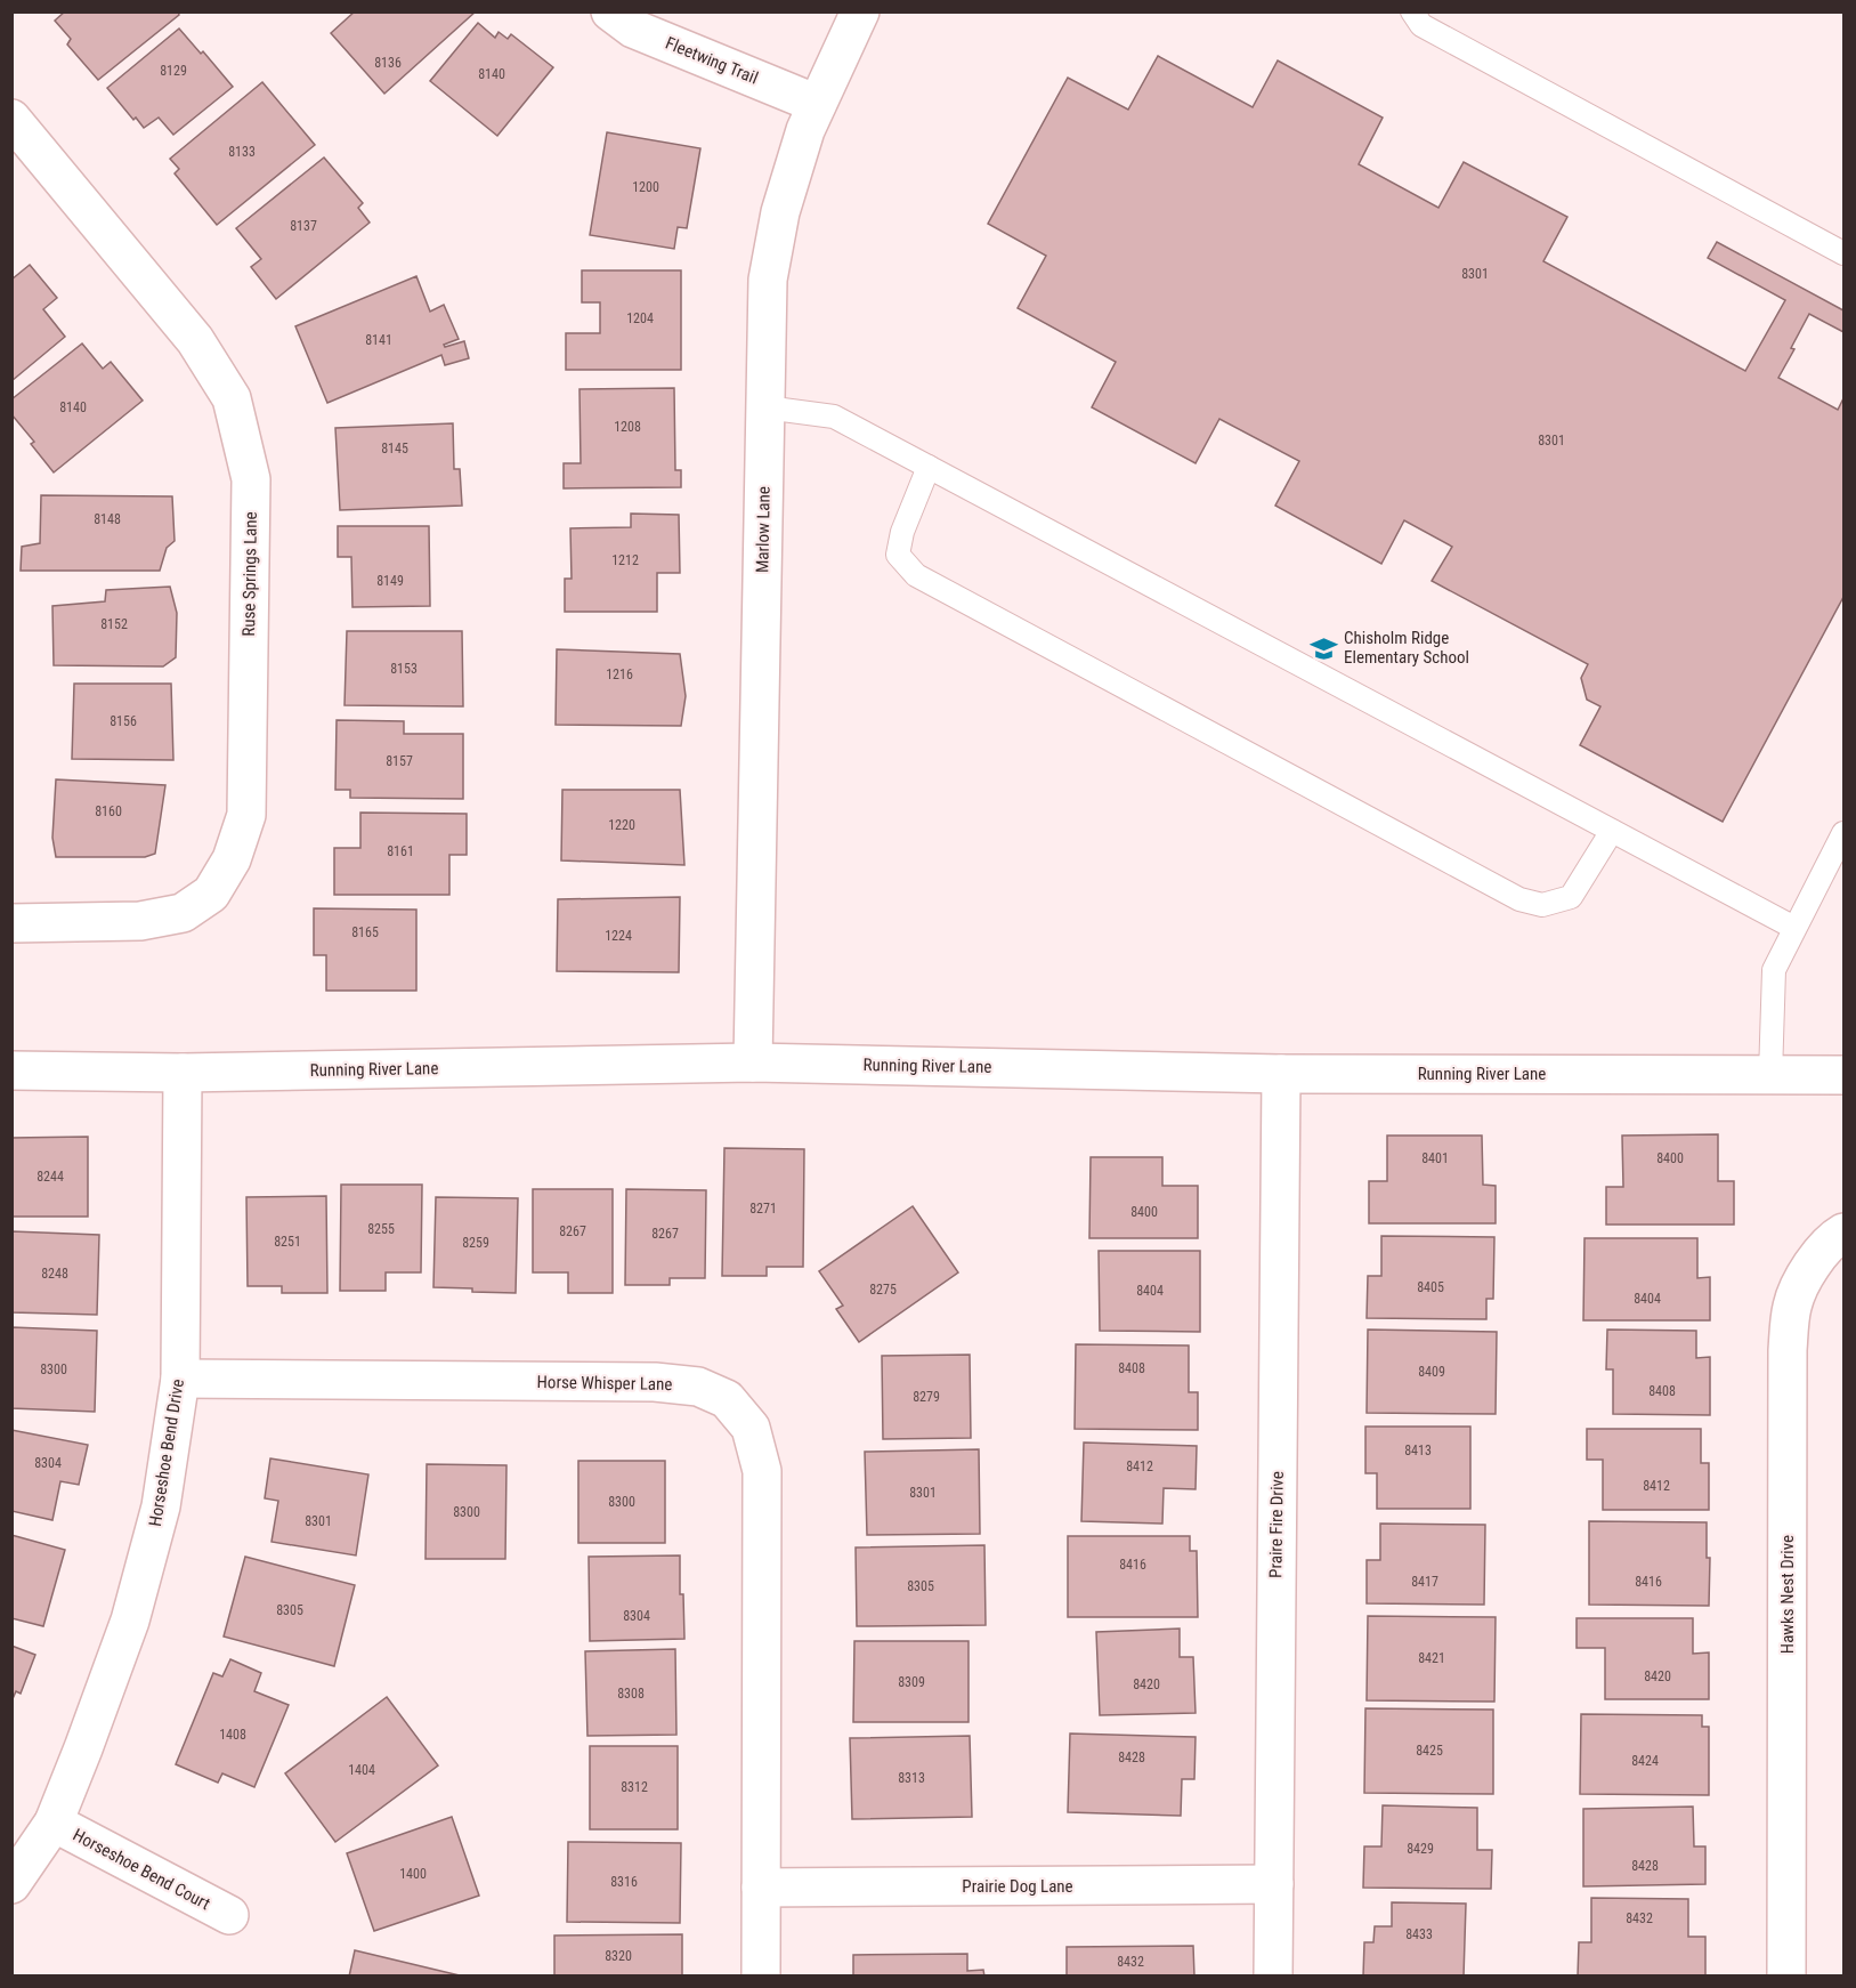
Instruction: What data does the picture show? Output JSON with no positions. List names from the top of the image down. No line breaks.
{"streets":{"street":["Fleetwing Trail","Marlow Lane","Ruse Springs Lane","Running River Lane","Horse Whisper Lane","Horseshoe Bend Drive","Praire Fire Drive","Hawks Nest Drive","Horseshoe Bend Court","Prairie Dog Lane"]},"crossings":[["Fleetwing Trail","Marlow Lane"],["Marlow Lane","Running River Lane"],["Running River Lane","Horseshoe Bend Drive"],["Running River Lane","Praire Fire Drive"],["Horse Whisper Lane","Horseshoe Bend Drive"],["Horse Whisper Lane","Prairie Dog Lane"],["Horseshoe Bend Drive","Horseshoe Bend Court"],["Praire Fire Drive","Prairie Dog Lane"]],"places":{"school or university":["Chisholm Ridge Elementary School"]},"house_numbers":["8136","8129","8140","8133","1200","8137","8301","1204","8141","8140","1208","8301","8145","8148","1212","8149","8152","8153","1216","8156","8157","8160","1220","8161","8165","1224","8401","8400","8244","8271","8400","8255","8267","8267","8251","8259","8248","8405","8275","8404","8404","8408","8300","8409","8408","8279","8413","8304","8412","8412","8301","8300","8300","8301","8416","8417","8416","8305","8305","8304","8421","8420","8309","8420","8308","1408","8425","8428","8424","1404","8313","8312","8429","8428","1400","8316","8432","8433","8320","8432"]}
